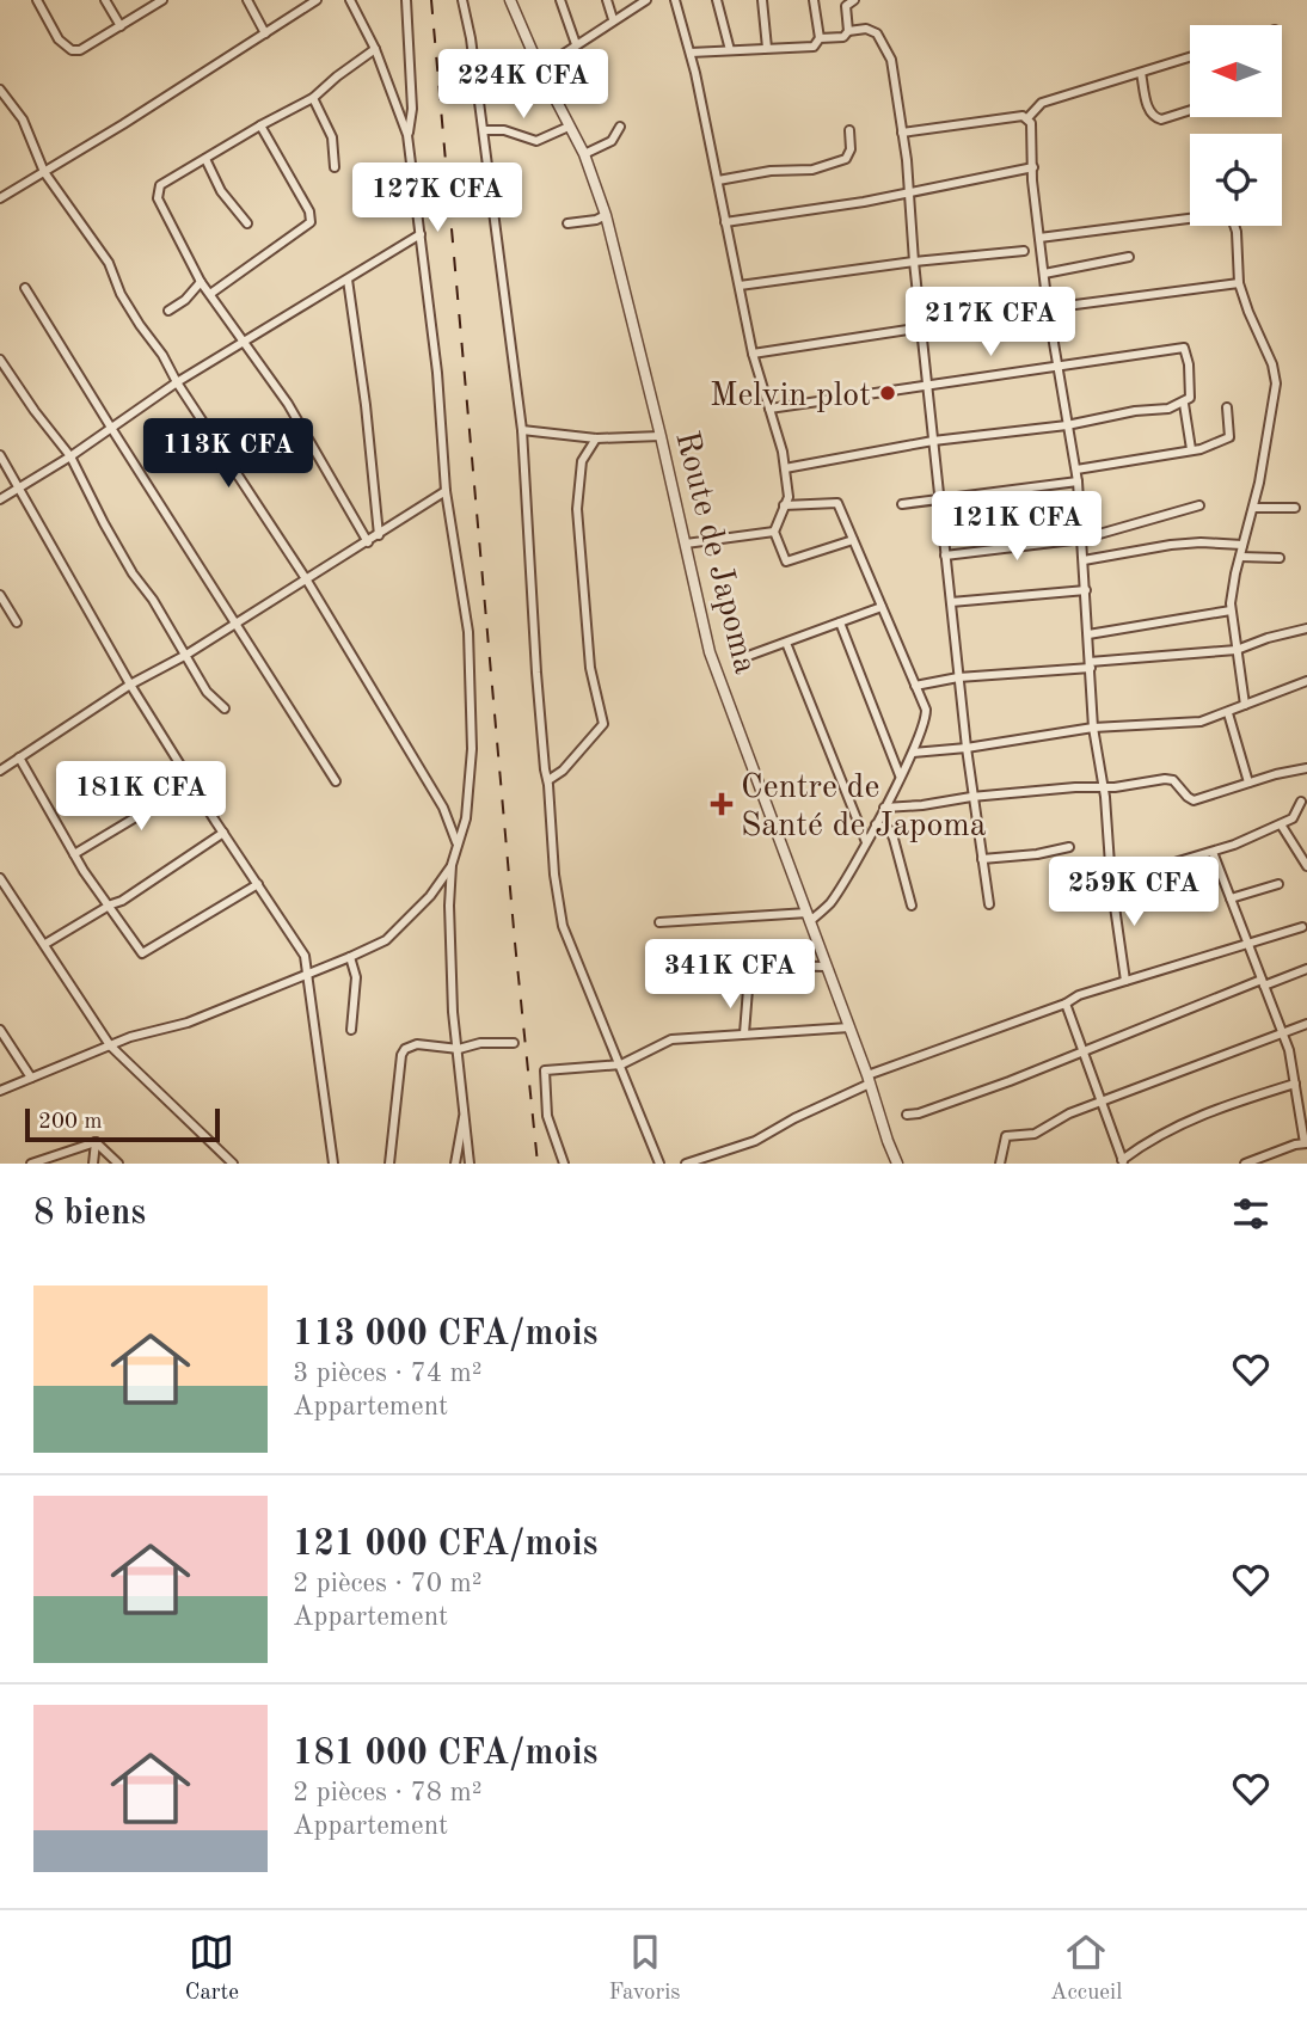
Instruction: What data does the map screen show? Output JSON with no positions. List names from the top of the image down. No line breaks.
{"streets":{"street":["Route de Japoma"]},"places":{"other":["Melvin plot"],"health":["Centre de Santé de Japoma"]},"scale_bar":"200 m","north":"left","page":{"price":["224K CFA","127K CFA","217K CFA","113K CFA","121K CFA","181K CFA","259K CFA","341K CFA"],"scale":"200 m","heading":"8 biens","list":[{"name":"113 000 CFA/mois","note":"3 pièces · 74 m² · Appartement"},{"name":"121 000 CFA/mois","note":"2 pièces · 70 m² · Appartement"},{"name":"181 000 CFA/mois","note":"2 pièces · 78 m² · Appartement"}],"tabs":["Carte","Favoris","Accueil"]}}
